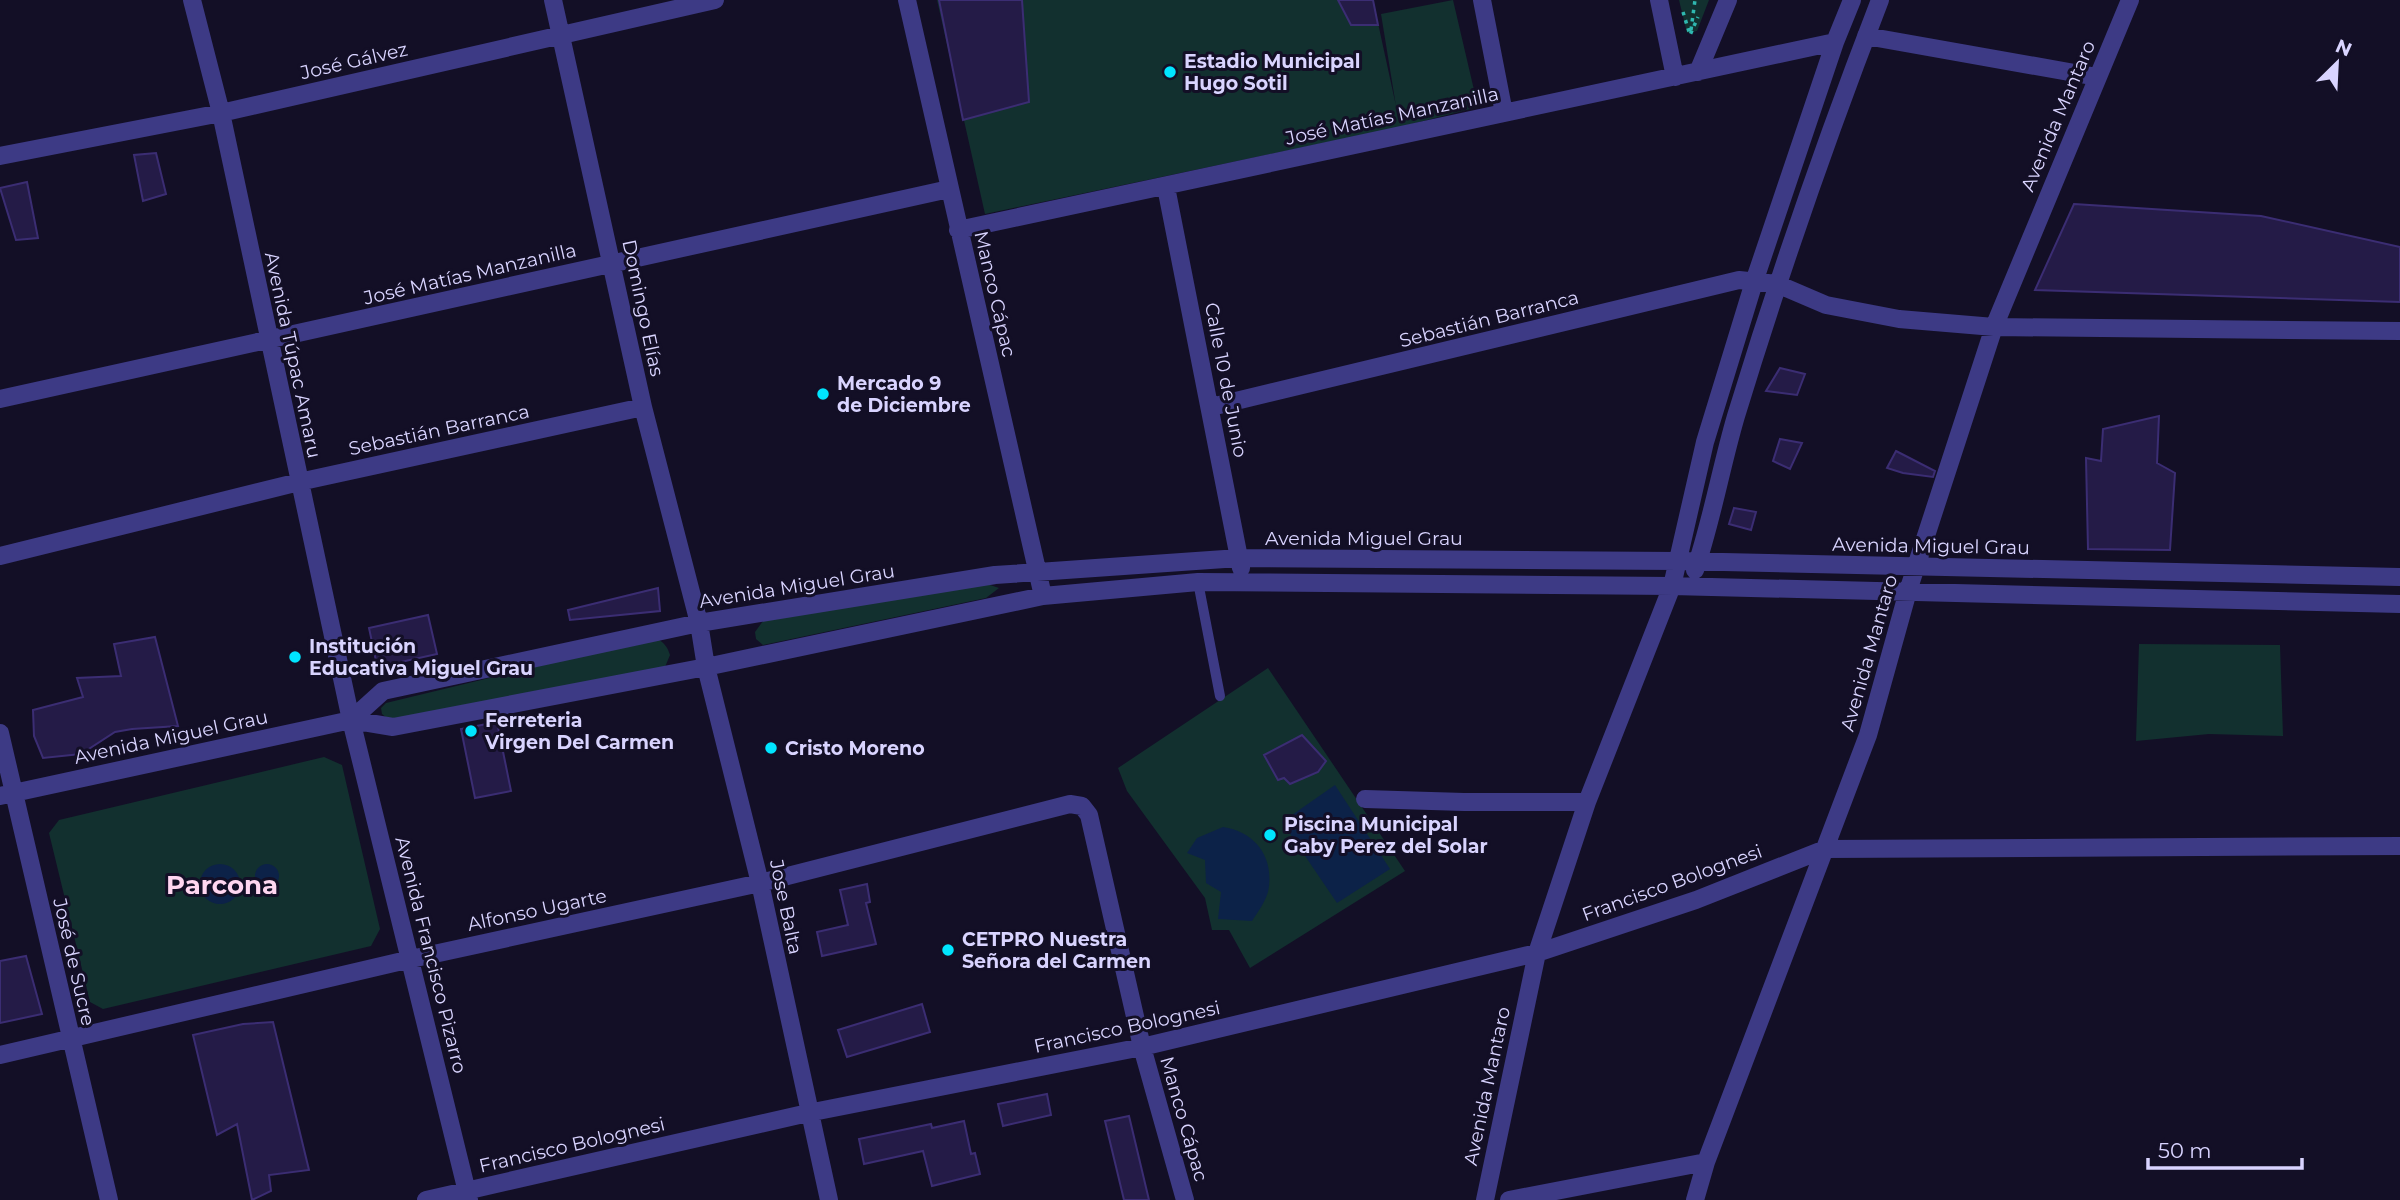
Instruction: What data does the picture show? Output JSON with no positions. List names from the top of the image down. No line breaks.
{"streets":{"street":["José Gálvez","José Matías Manzanilla","Avenida Mantaro","Manco Cápac","Domingo Elías","Sebastián Barranca","Avenida Túpac Amaru","Calle 10 de Junio","Avenida Miguel Grau","Francisco Bolognesi","Jose Balta","Alfonso Ugarte","Avenida Francisco Pizarro","José de Sucre"]},"crossings":[["José Gálvez","Domingo Elías"],["José Gálvez","Avenida Túpac Amaru"],["José Matías Manzanilla","Manco Cápac"],["José Matías Manzanilla","Domingo Elías"],["José Matías Manzanilla","Avenida Túpac Amaru"],["José Matías Manzanilla","Calle 10 de Junio"],["Avenida Mantaro","Sebastián Barranca"],["Avenida Mantaro","Avenida Miguel Grau"],["Avenida Mantaro","Francisco Bolognesi"],["Manco Cápac","Avenida Miguel Grau"],["Manco Cápac","Francisco Bolognesi"],["Manco Cápac","Alfonso Ugarte"],["Domingo Elías","Sebastián Barranca"],["Domingo Elías","Avenida Miguel Grau"],["Domingo Elías","Jose Balta"],["Sebastián Barranca","Avenida Túpac Amaru"],["Sebastián Barranca","Calle 10 de Junio"],["Avenida Túpac Amaru","Avenida Miguel Grau"],["Avenida Túpac Amaru","Avenida Francisco Pizarro"],["Calle 10 de Junio","Avenida Miguel Grau"],["Avenida Miguel Grau","Jose Balta"],["Avenida Miguel Grau","Avenida Francisco Pizarro"],["Avenida Miguel Grau","José de Sucre"],["Francisco Bolognesi","Jose Balta"],["Francisco Bolognesi","Avenida Francisco Pizarro"],["Jose Balta","Alfonso Ugarte"],["Alfonso Ugarte","Avenida Francisco Pizarro"],["Alfonso Ugarte","José de Sucre"]],"districts":["Parcona"],"places":["Estadio Municipal Hugo Sotil","Mercado 9 de Diciembre","Institución Educativa Miguel Grau","Ferreteria Virgen Del Carmen","Cristo Moreno","Piscina Municipal Gaby Perez del Solar","CETPRO Nuestra Señora del Carmen"],"scale_bar":"50 m","north":"top right"}
